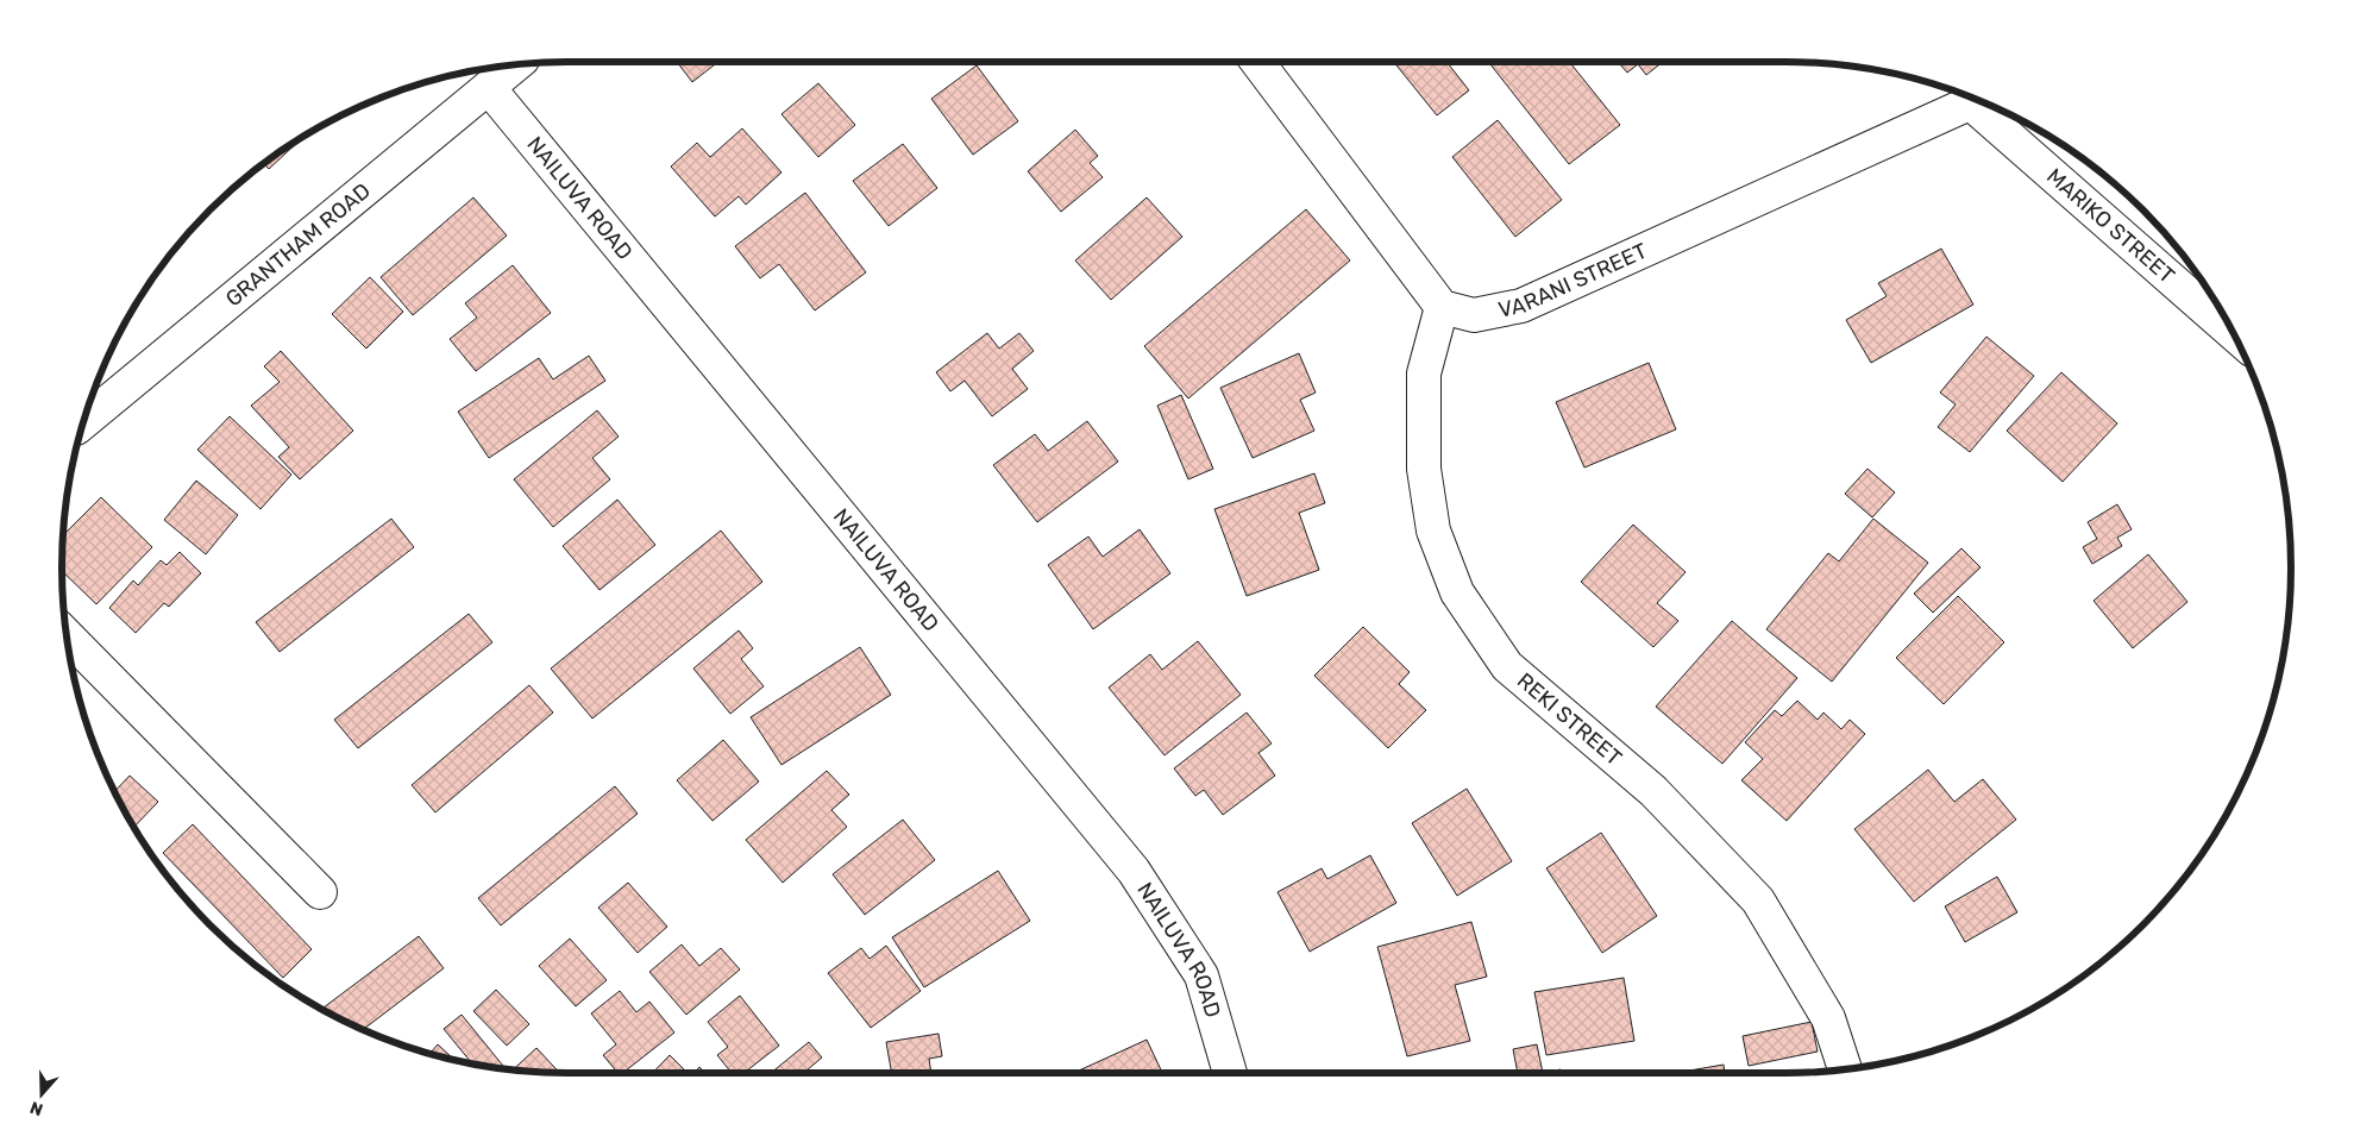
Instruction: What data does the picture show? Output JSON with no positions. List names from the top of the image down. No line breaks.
{"streets":{"street":["NAILUVA ROAD","MARIKO STREET","GRANTHAM ROAD","VARANI STREET","REKI STREET"]},"crossings":[["NAILUVA ROAD","GRANTHAM ROAD"],["VARANI STREET","REKI STREET"]],"north":"bottom"}
